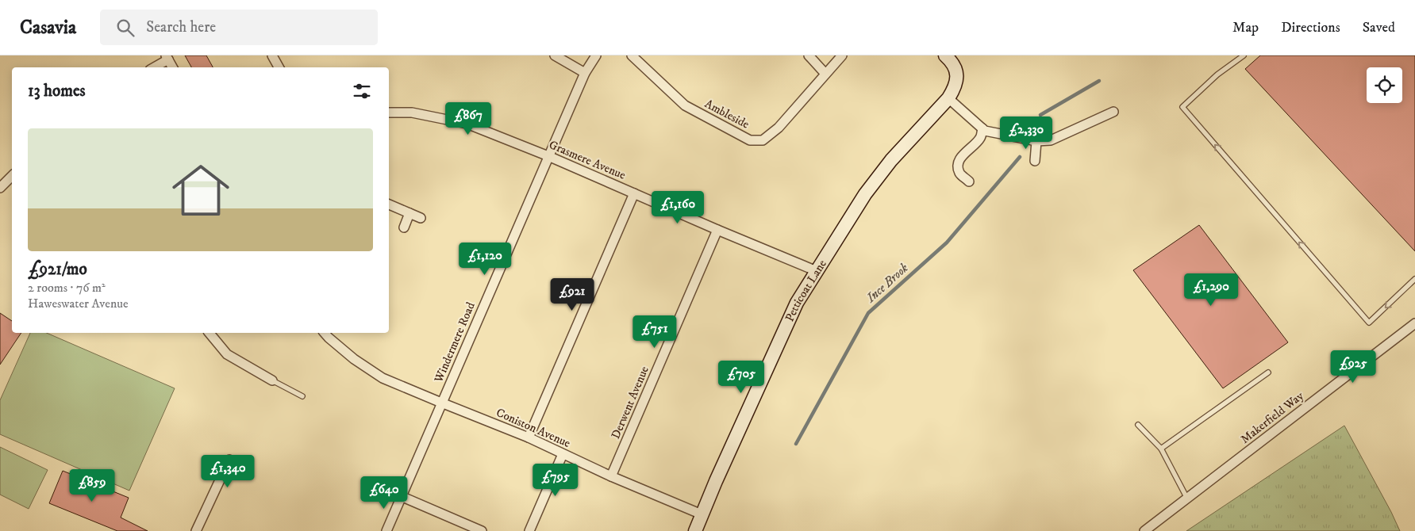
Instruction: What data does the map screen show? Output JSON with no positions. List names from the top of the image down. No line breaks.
{"streets":{"street":["Ambleside","Grasmere Avenue","Petticoat Lane","Windermere Road","Derwent Avenue","Makerfield Way","Coniston Avenue"]},"crossings":[["Grasmere Avenue","Petticoat Lane"],["Grasmere Avenue","Windermere Road"],["Grasmere Avenue","Derwent Avenue"],["Petticoat Lane","Coniston Avenue"],["Windermere Road","Coniston Avenue"],["Derwent Avenue","Coniston Avenue"]],"water":["Ince Brook"],"page":{"header":"Casavia","search":"Search here","nav":["Map","Directions","Saved"],"heading":"13 homes","price":["£867","£2,330","£1,160","£1,120","£1,290","£921","£751","£925","£705","£1,340","£795","£859","£640"],"list":[{"name":"£921/mo","note":"2 rooms · 76 m² · Haweswater Avenue"}]}}
